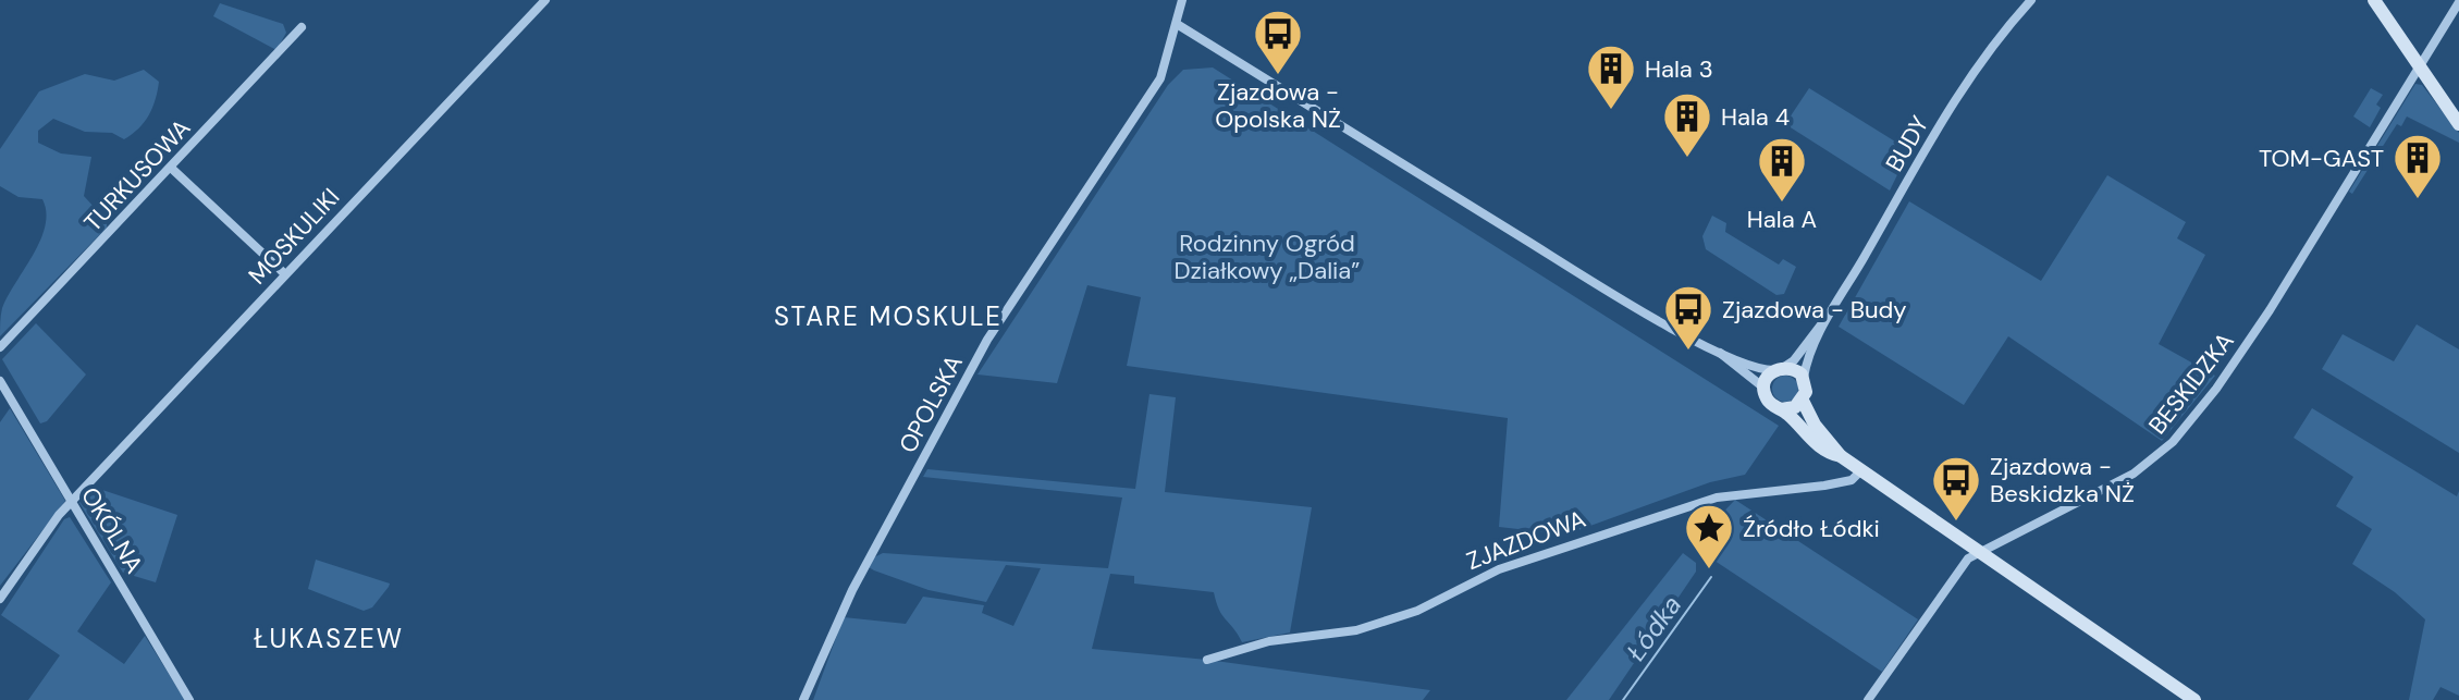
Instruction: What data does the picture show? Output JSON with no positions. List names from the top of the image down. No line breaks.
{"streets":{"street":["BUDY","TURKUSOWA","MOSKULIKI","BESKIDZKA","OPOLSKA","OKÓLNA","ZJAZDOWA"]},"crossings":[["MOSKULIKI","OKÓLNA"]],"districts":["STARE MOSKULE","ŁUKASZEW"],"water":["Łódka"],"parks":["Rodzinny Ogród Działkowy „Dalia”"],"places":{"bus stop":["Zjazdowa - Opolska NŻ","Zjazdowa - Budy","Zjazdowa - Beskidzka NŻ"],"building":["Hala 3","Hala 4","TOM-GAST","Hala A"],"place":["Źródło Łódki"]}}
